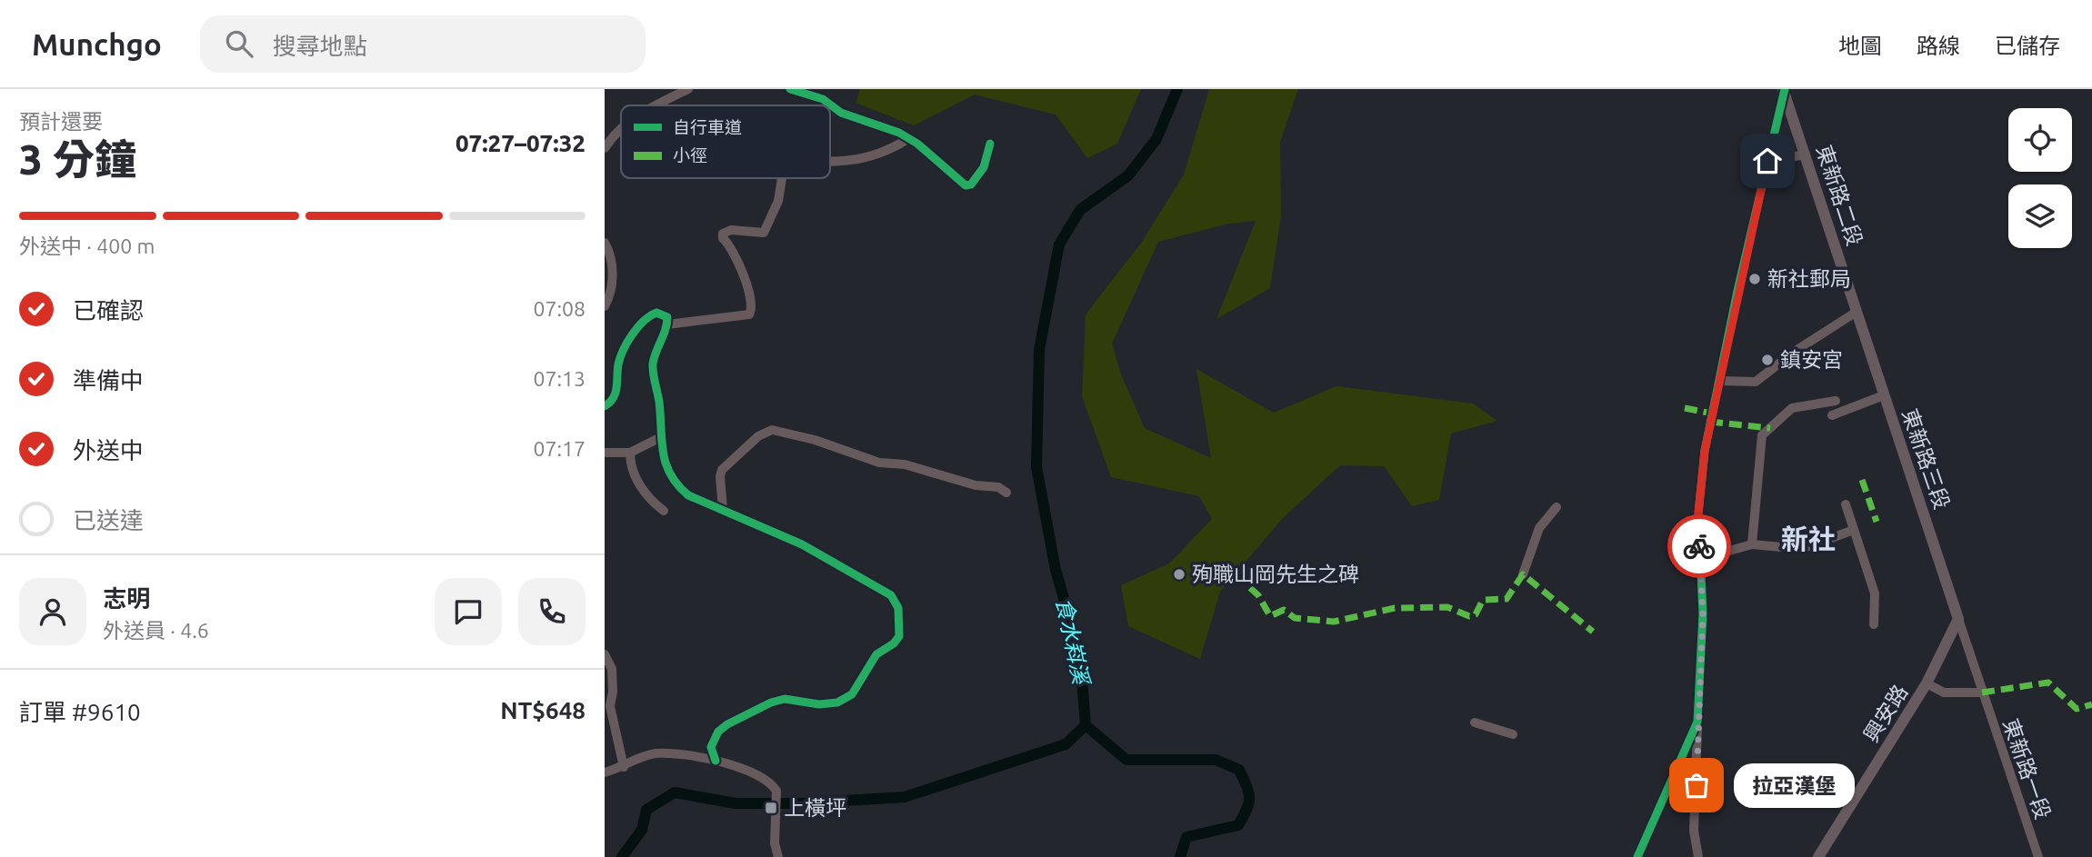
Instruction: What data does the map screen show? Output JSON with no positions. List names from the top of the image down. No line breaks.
{"streets":{"main road":["東新路二段","東新路三段","興安路"],"street":["東新路一段"]},"crossings":[["東新路二段","東新路三段"],["東新路三段","興安路"]],"districts":["新社"],"water":["食水嵙溪"],"places":{"other":["新社郵局","鎮安宮","殉職山岡先生之碑","拉亞漢堡"],"transit":["上橫坪"]},"legend":["自行車道","小徑"],"page":{"header":"Munchgo","search":"搜尋地點","nav":["地圖","路線","已儲存"],"heading":["3 分鐘","預計還要","07:27–07:32"],"panel":["志明","外送員 · 4.6","訂單 #9610","NT$648"],"bar":"外送中 · 400 m","list":[["已確認","07:08"],["準備中","07:13"],["外送中","07:17"],"已送達"],"bubble":"拉亞漢堡"}}
